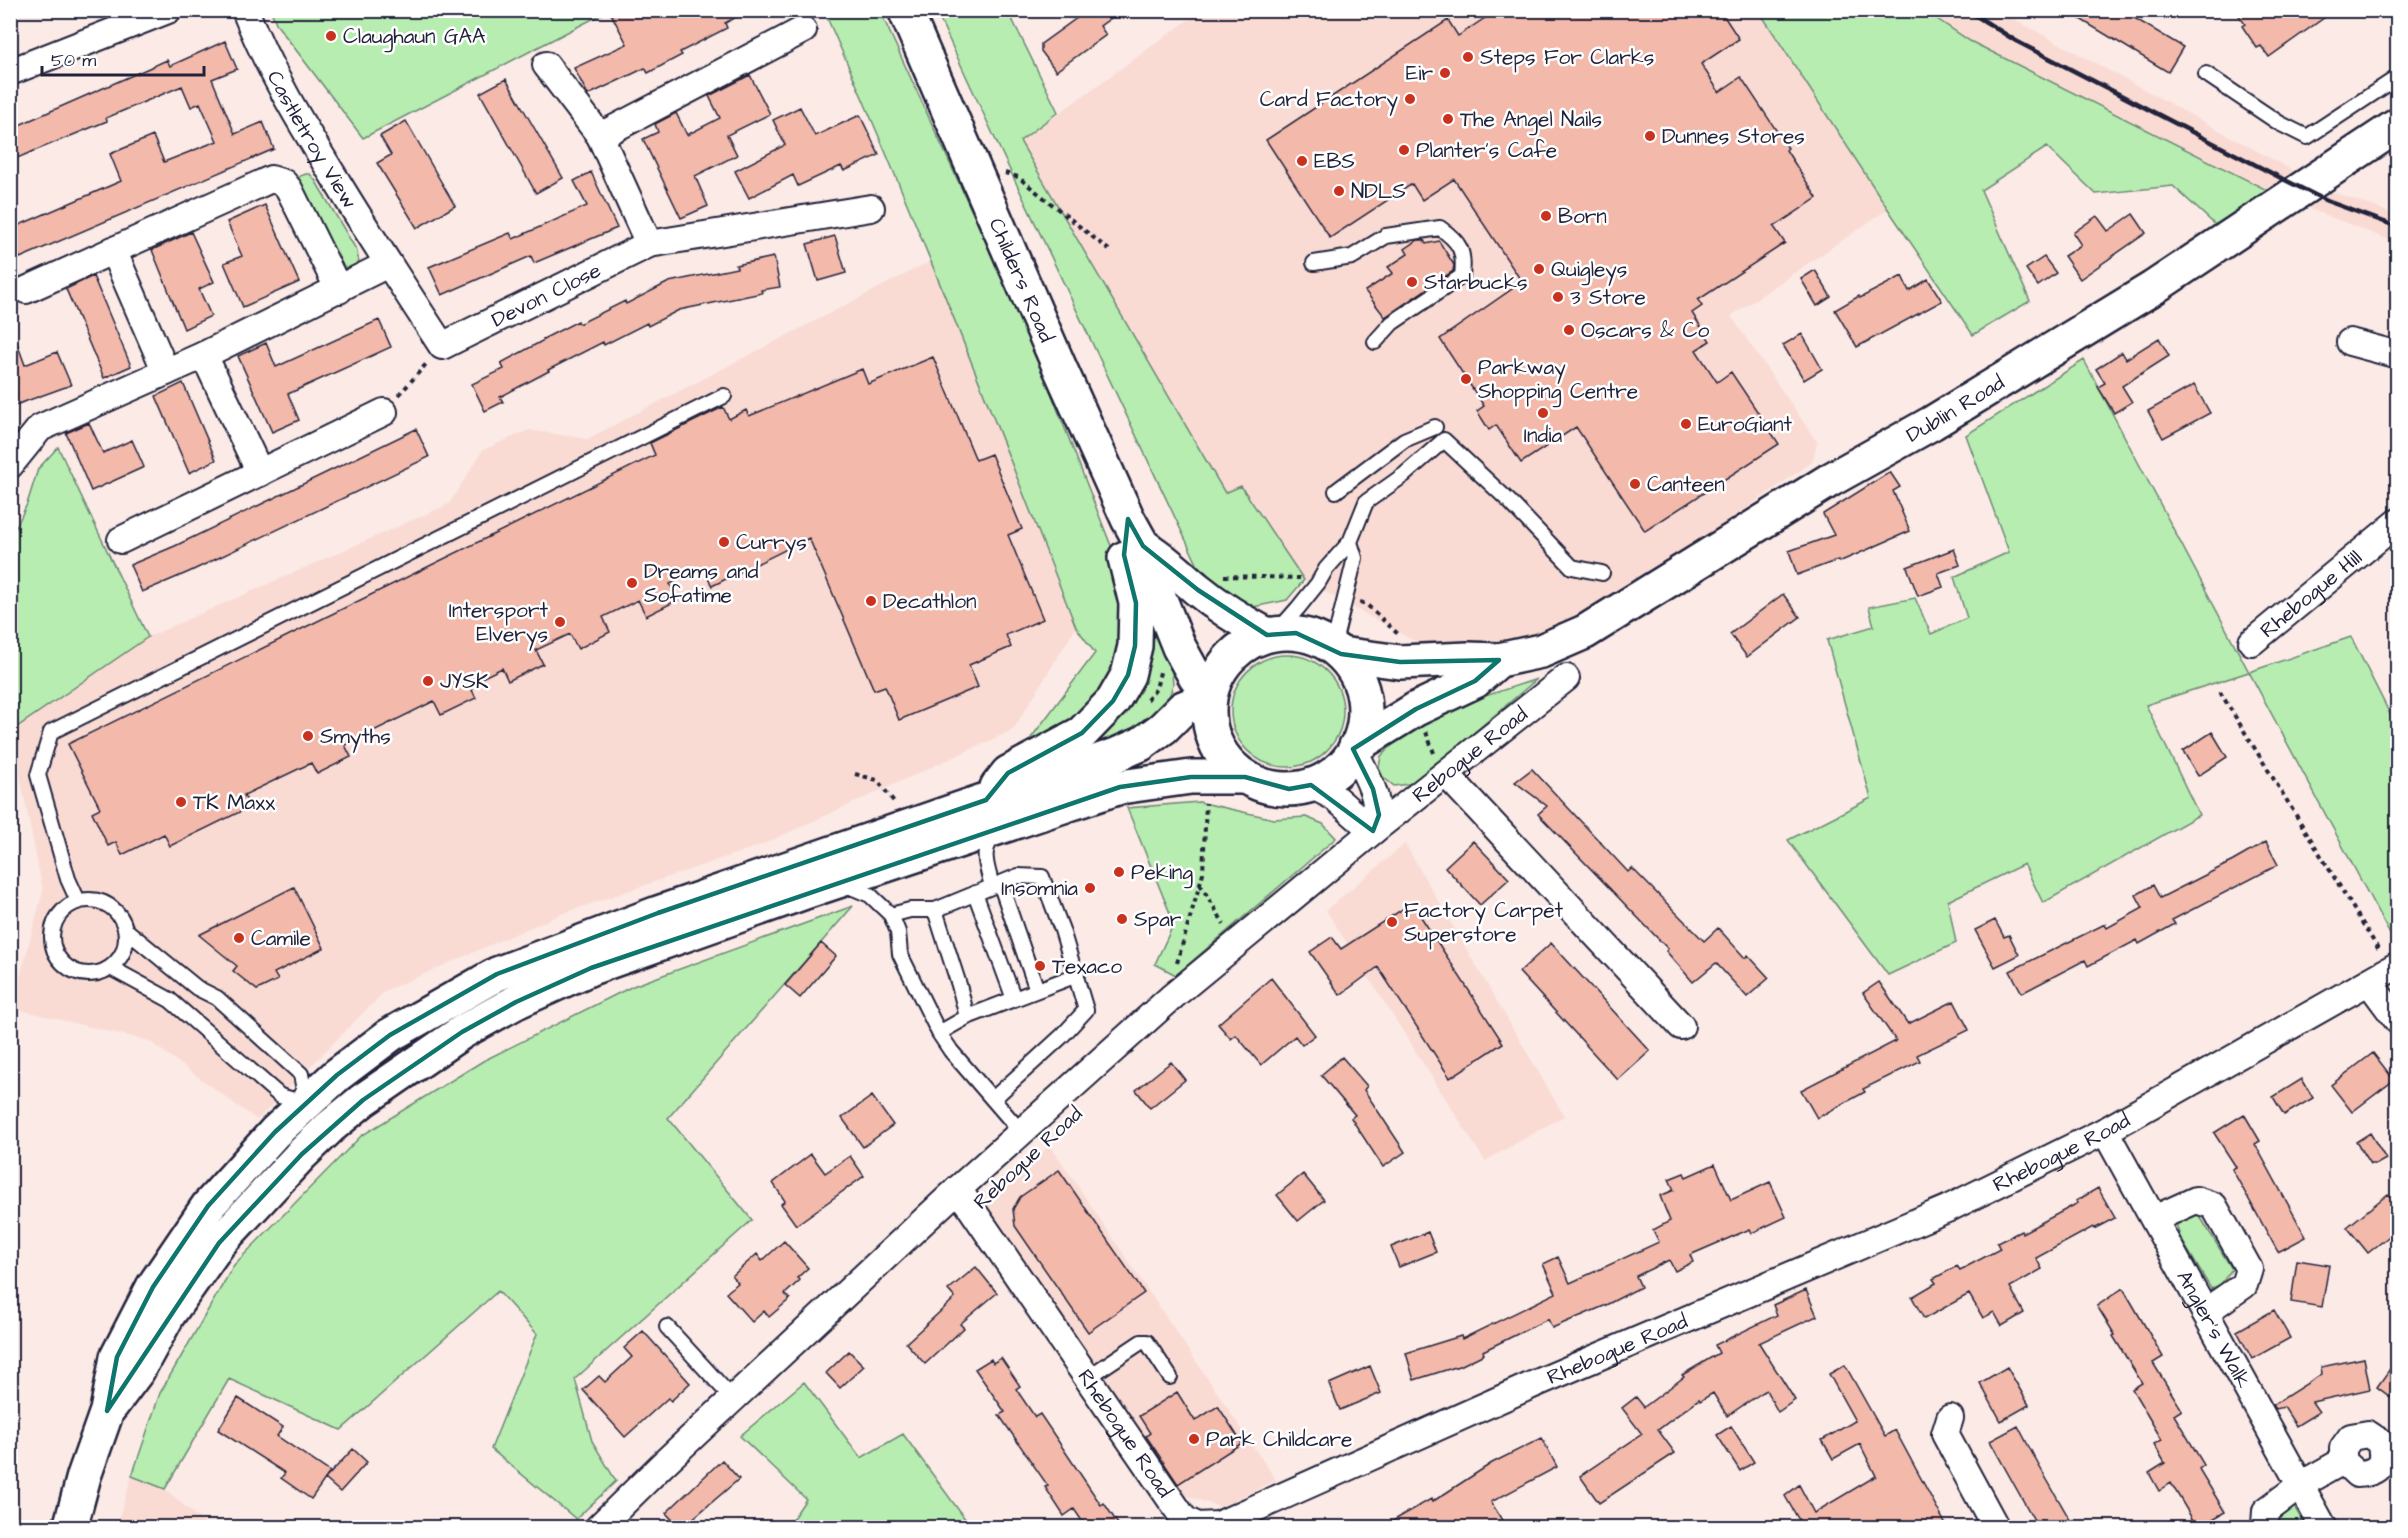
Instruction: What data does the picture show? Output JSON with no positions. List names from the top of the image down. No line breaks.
{"streets":{"main road":["Childers Road","Dublin Road"],"street":["Castletroy View","Devon Close","Rhebogue Hill","Rebogue Road","Rhebogue Road","Angler's Walk"]},"crossings":[["Castletroy View","Devon Close"],["Childers Road","Dublin Road"],["Rebogue Road","Rhebogue Road"],["Rhebogue Road","Angler's Walk"]],"places":["Claughaun GAA","Steps For Clarks","Eir","Card Factory","The Angel Nails","Dunnes Stores","Planter's Cafe","EBS","NDLS","Born","Quigleys","Starbucks","3 Store","Oscars & Co","Parkway Shopping Centre","India","EuroGiant","Canteen","Currys","Dreams and Sofatime","Decathlon","Intersport Elverys","JYSK","Smyths","TK Maxx","Peking","Insomnia","Spar","Factory Carpet Superstore","Camile","Texaco","Park Childcare"],"scale_bar":"50 m"}
